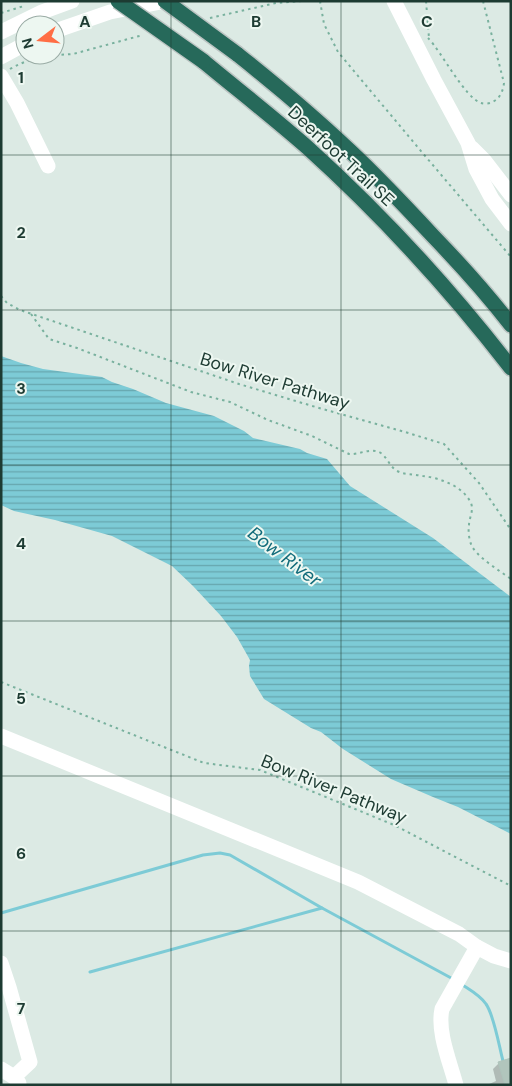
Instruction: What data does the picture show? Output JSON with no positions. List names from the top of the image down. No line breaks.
{"streets":{"highway":["Deerfoot Trail SE"],"path":["Bow River Pathway"]},"water":["Bow River"],"north":"left","grid":{"columns":["A","B","C"],"rows":["1","2","3","4","5","6","7"]}}
